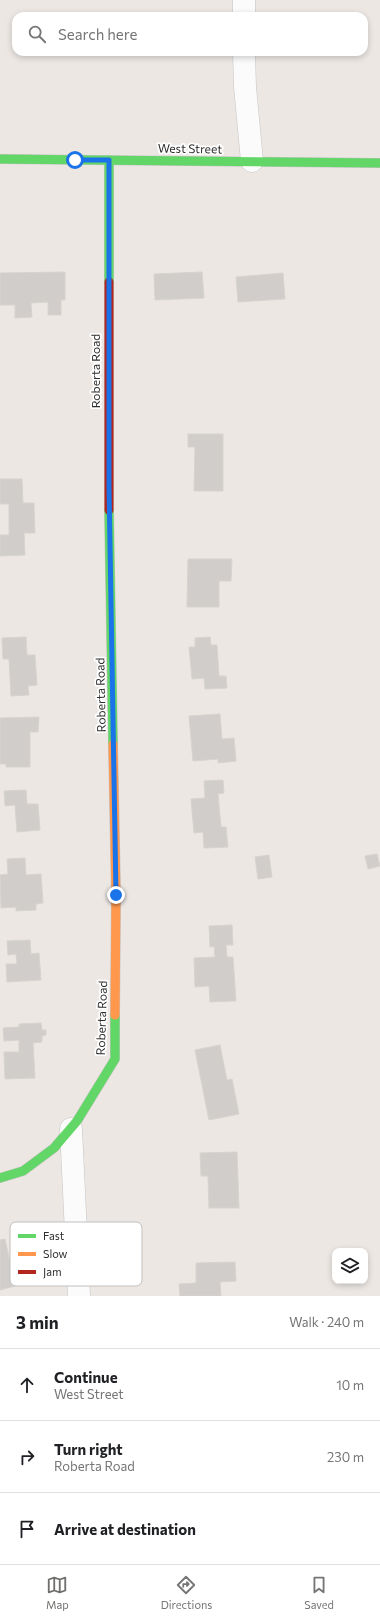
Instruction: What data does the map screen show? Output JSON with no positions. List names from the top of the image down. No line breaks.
{"streets":{"street":["West Street","Roberta Road"]},"crossings":[["West Street","Roberta Road"]],"legend":["Fast","Slow","Jam"],"page":{"search":"Search here","heading":["3 min","Walk · 240 m"],"list":[["Continue","West Street","10 m"],["Turn right","Roberta Road","230 m"],"Arrive at destination"],"nav":["Map","Directions","Saved"]}}
